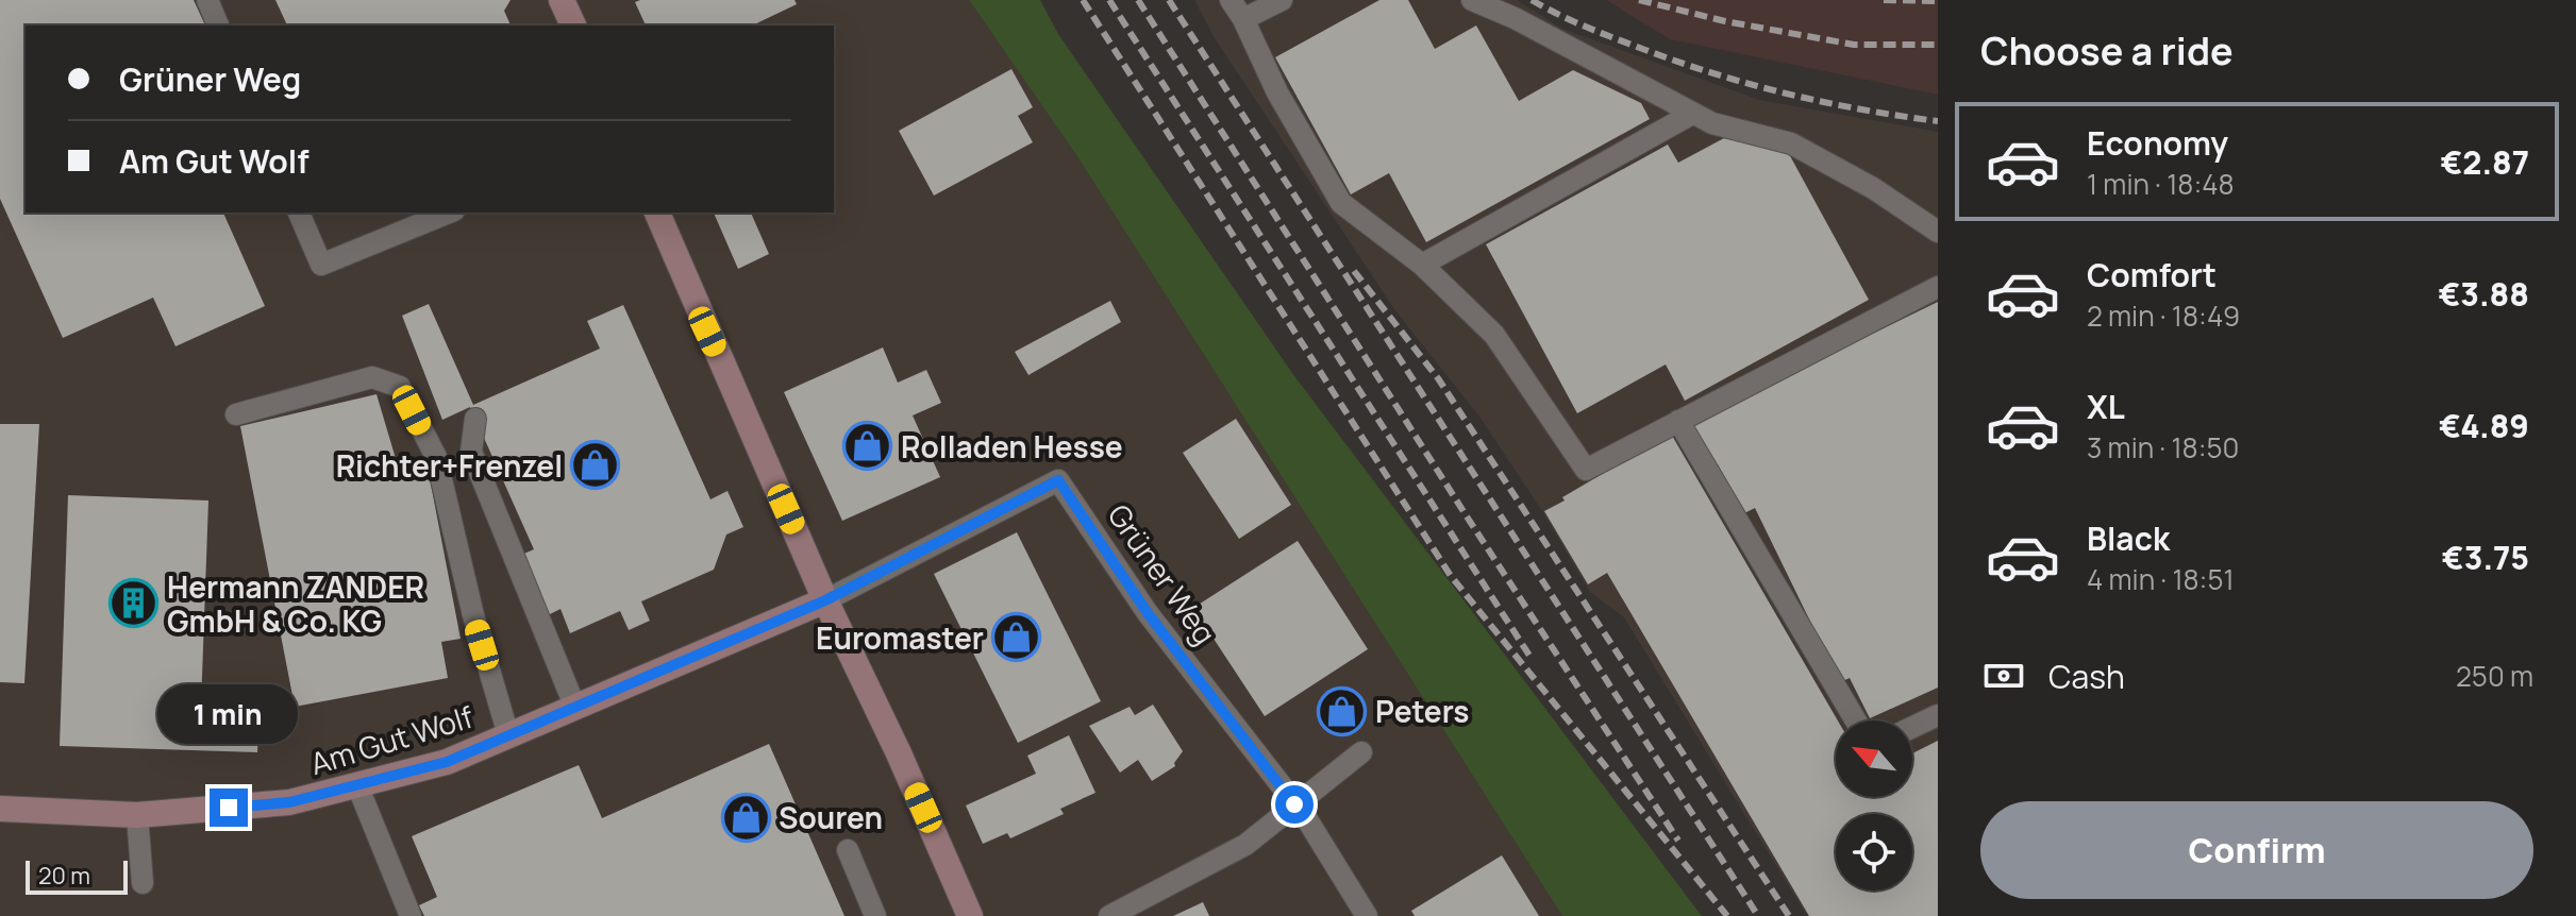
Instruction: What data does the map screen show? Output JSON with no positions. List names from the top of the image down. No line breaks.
{"streets":{"street":["Am Gut Wolf"],"lane":["Grüner Weg"]},"crossings":[["Grüner Weg","Am Gut Wolf"]],"places":{"shop":["Rolladen Hesse","Richter+Frenzel","Euromaster","Peters","Souren"],"building":["Hermann ZANDER GmbH & Co. KG"]},"scale_bar":"20 m","north":"top left","page":{"heading":"Choose a ride","banner":["Grüner Weg","Am Gut Wolf"],"list":[{"name":"Economy","note":"1 min · 18:48","value":"€2.87"},{"name":"Comfort","note":"2 min · 18:49","value":"€3.88"},{"name":"XL","note":"3 min · 18:50","value":"€4.89"},{"name":"Black","note":"4 min · 18:51","value":"€3.75"}],"pay":["Cash","250 m"],"bubble":"1 min","buttons":"Confirm","scale":"20 m"}}
